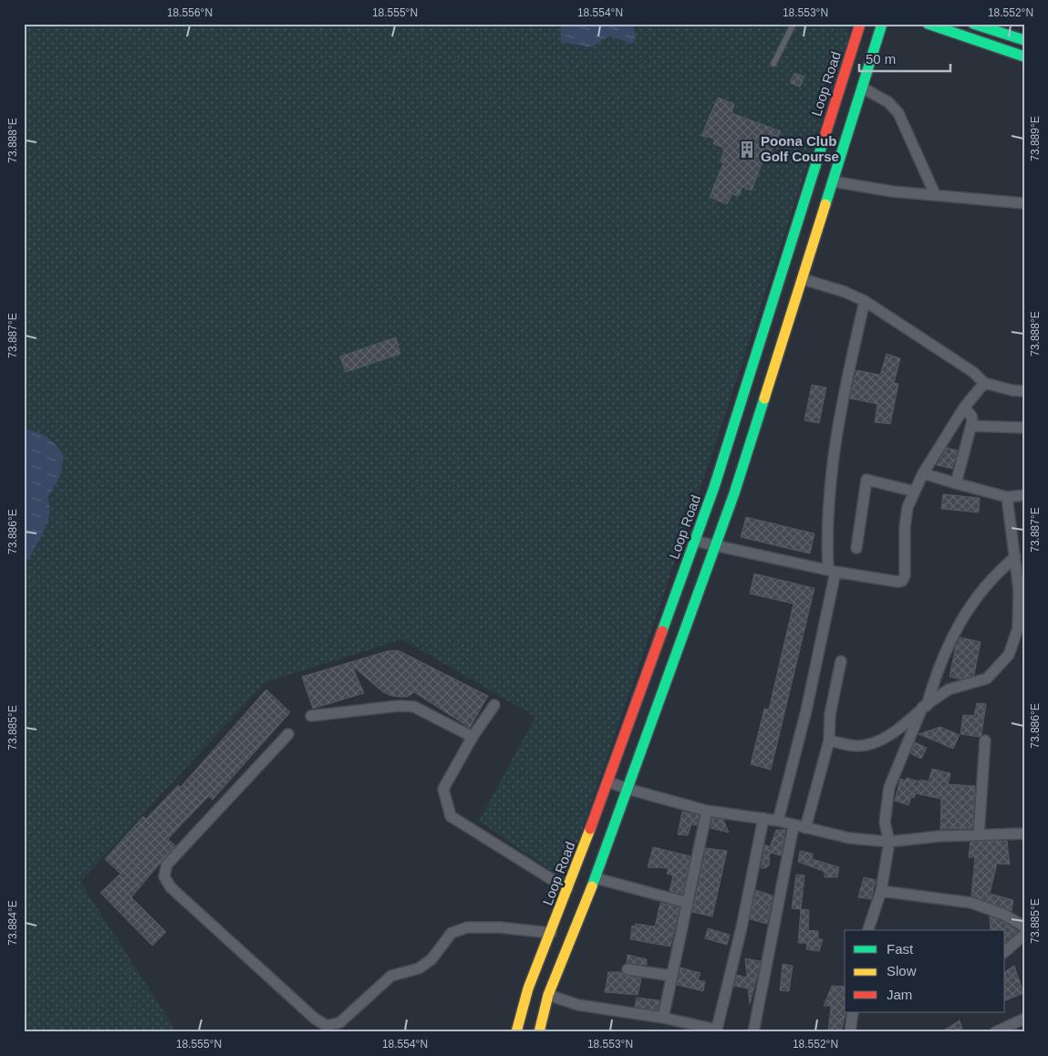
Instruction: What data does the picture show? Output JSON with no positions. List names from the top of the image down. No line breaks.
{"streets":{"main road":["Loop Road"]},"places":{"building":["Poona Club Golf Course"]},"legend":["Fast","Slow","Jam"],"scale_bar":"50 m","coordinates":["18.556°N","18.555°N","18.554°N","18.553°N","18.552°N","73.889°E","73.888°E","73.887°E","73.886°E","73.885°E","73.884°E"]}
